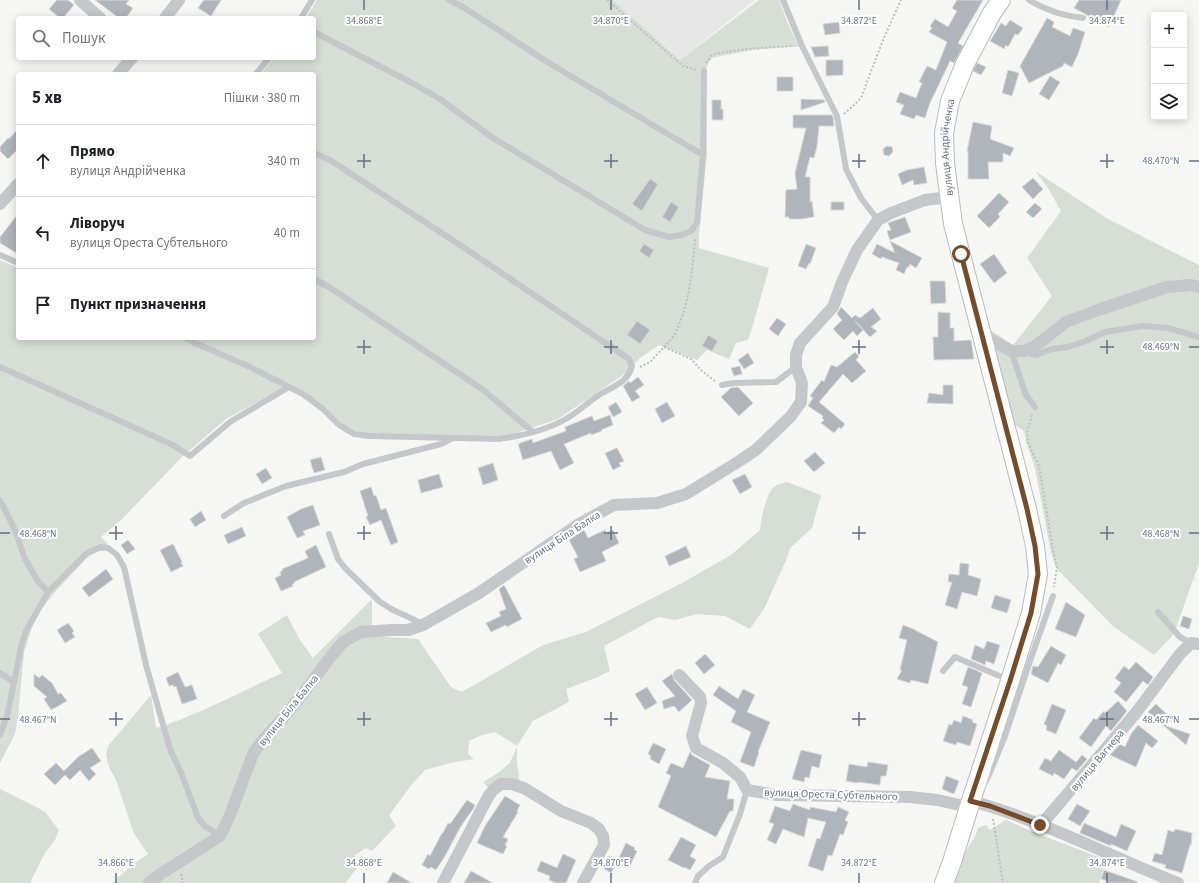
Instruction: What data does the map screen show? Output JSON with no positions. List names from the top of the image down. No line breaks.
{"streets":{"street":["вулиця Андрійченка","вулиця Біла Балка","вулиця Вагнера","вулиця Ореста Субтельного"]},"crossings":[["вулиця Андрійченка","вулиця Біла Балка"],["вулиця Андрійченка","вулиця Ореста Субтельного"],["вулиця Вагнера","вулиця Ореста Субтельного"]],"page":{"map_buttons":["+","−"],"search":"Пошук","heading":["5 хв","Пішки · 380 m"],"list":[["Прямо","вулиця Андрійченка","340 m"],["Ліворуч","вулиця Ореста Субтельного","40 m"],"Пункт призначення"]},"coordinates":["34.868°E","34.870°E","34.872°E","34.874°E","48.470°N","48.469°N","48.468°N","48.467°N","34.866°E"]}
